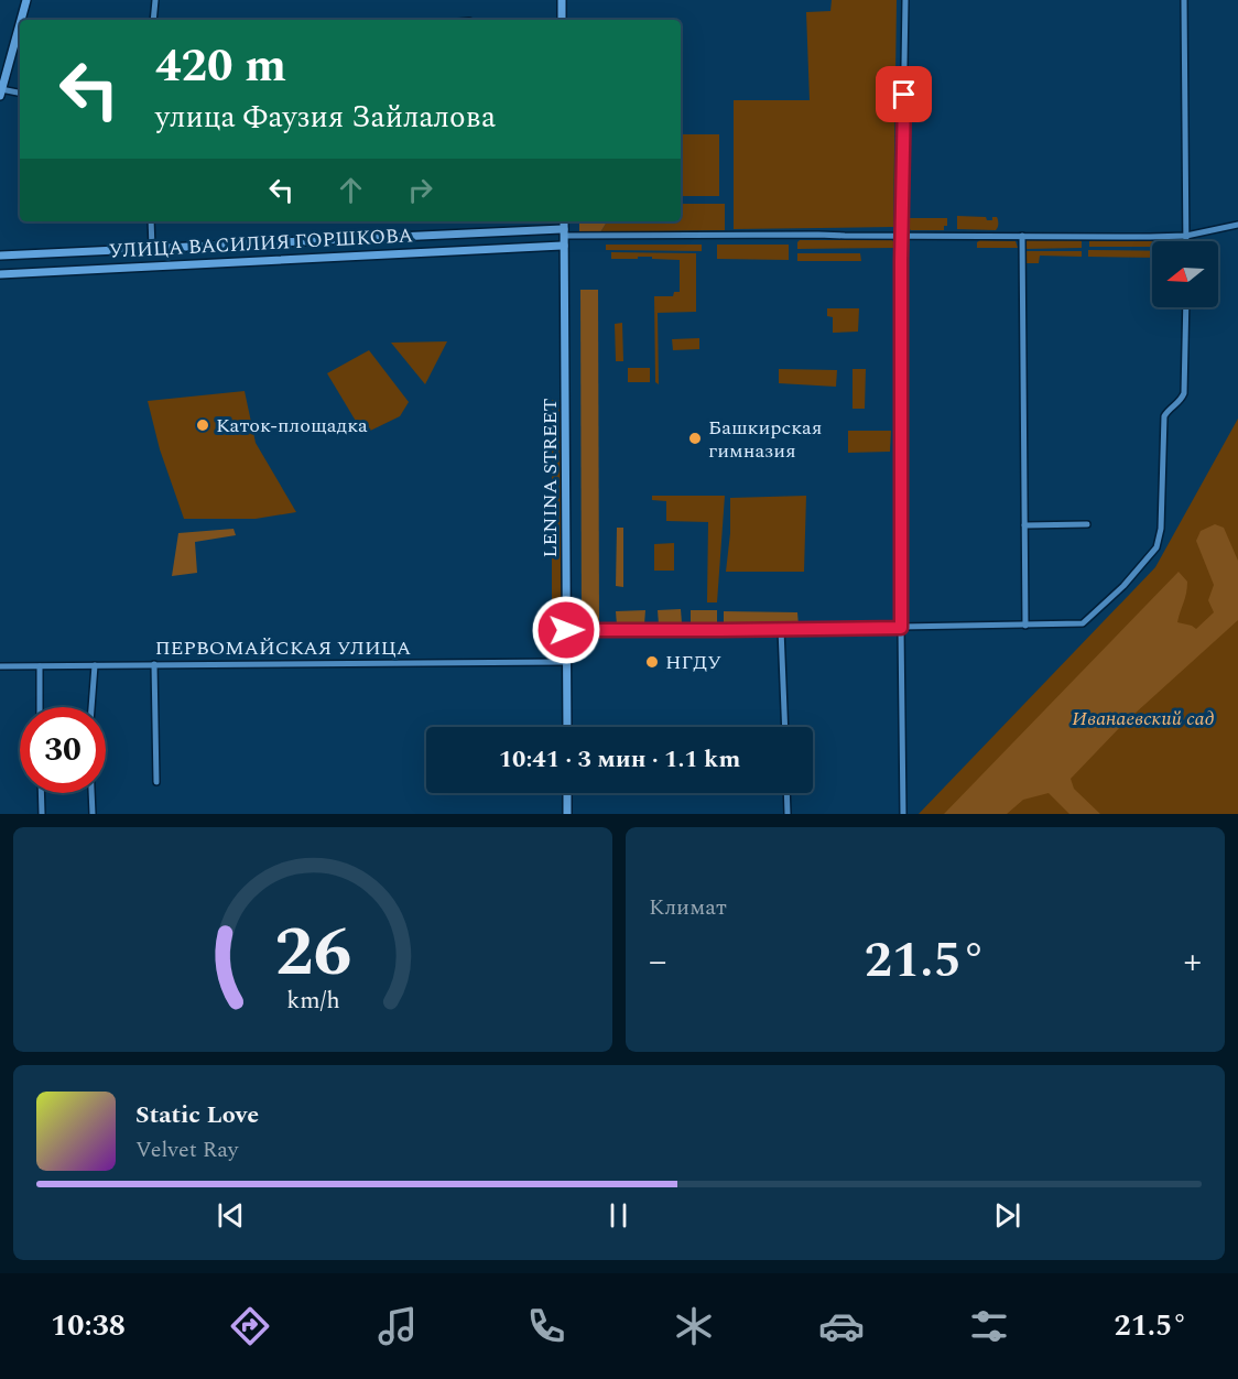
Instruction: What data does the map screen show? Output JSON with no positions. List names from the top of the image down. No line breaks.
{"streets":{"main road":["УЛИЦА ВАСИЛИЯ ГОРШКОВА","LENINA STREET"],"street":["ПЕРВОМАЙСКАЯ УЛИЦА"]},"crossings":[["УЛИЦА ВАСИЛИЯ ГОРШКОВА","LENINA STREET"],["LENINA STREET","ПЕРВОМАЙСКАЯ УЛИЦА"]],"parks":["Иванаевский сад"],"places":["Каток-площадка","Башкирская гимназия","НГДУ"],"north":"left","page":{"turn":["420 m","улица Фаузия Зайлалова"],"limit":"30","trip":"10:41 · 3 мин · 1.1 km","tile":"Климат","heat":["−","21.5°","+"],"song":["Static Love","Velvet Ray"],"tabs":["10:38","21.5°"],"gauge":["26","km/h"]}}
